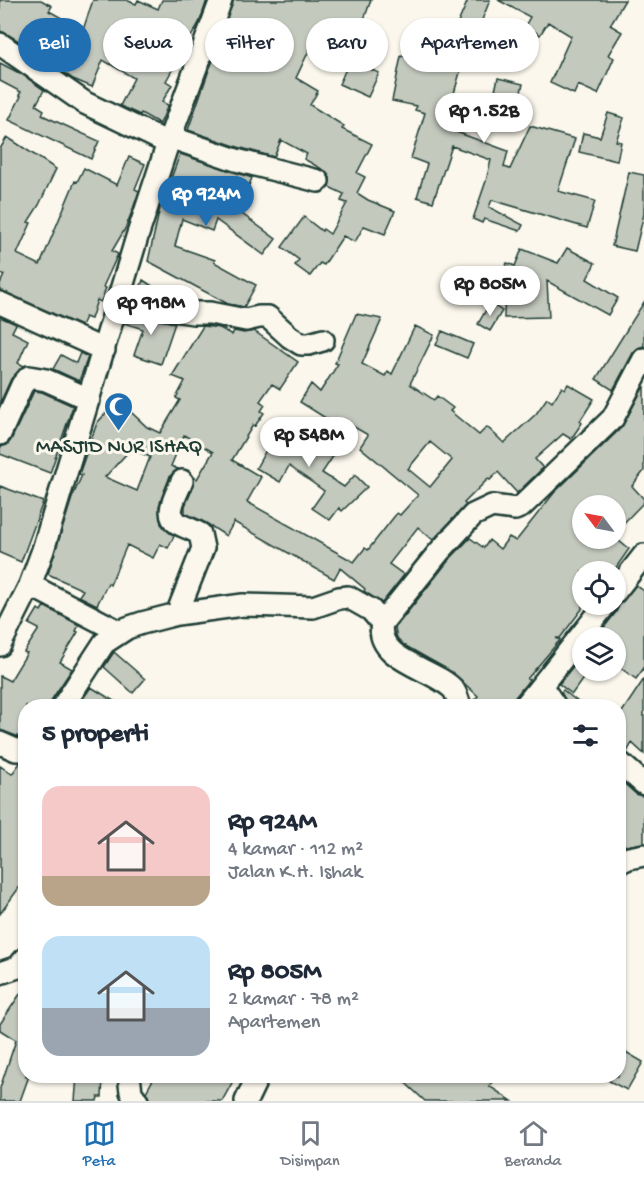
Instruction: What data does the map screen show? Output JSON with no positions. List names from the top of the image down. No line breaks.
{"places":{"mosque":["MASJID NUR ISHAQ"]},"north":"top left","page":{"chip":["Beli","Sewa","Filter","Baru","Apartemen"],"price":["Rp 1.52B","Rp 924M","Rp 805M","Rp 918M","Rp 548M"],"heading":"5 properti","list":[{"name":"Rp 924M","note":"4 kamar · 112 m² · Jalan K.H. Ishak"},{"name":"Rp 805M","note":"2 kamar · 78 m² · Apartemen"}],"tabs":["Peta","Disimpan","Beranda"]}}
